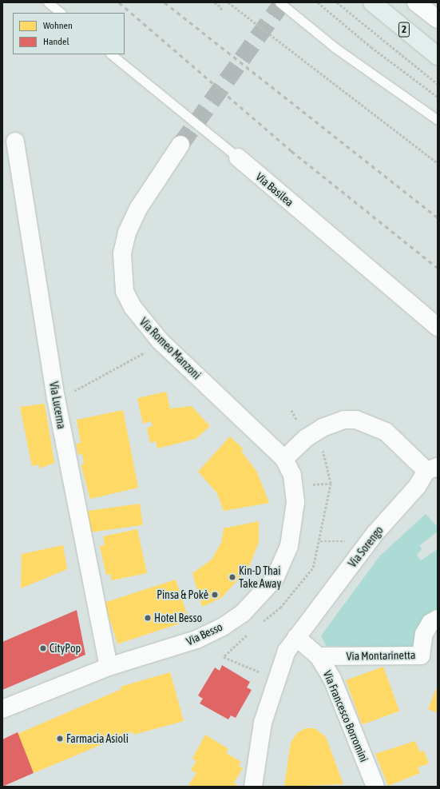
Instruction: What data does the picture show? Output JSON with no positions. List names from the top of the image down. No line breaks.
{"streets":{"main road":["2","Via Basilea","Via Romeo Manzoni","Via Lucerna","Via Sorengo","Via Besso","Via Montarinetta","Via Francesco Borromini"]},"crossings":[["Via Romeo Manzoni","Via Sorengo"],["Via Romeo Manzoni","Via Besso"],["Via Lucerna","Via Besso"],["Via Sorengo","Via Besso"],["Via Sorengo","Via Francesco Borromini"],["Via Montarinetta","Via Francesco Borromini"]],"places":["Kin-D Thai Take Away","Pinsa & Pokè","Hotel Besso","CityPop","Farmacia Asioli"],"legend":["Wohnen","Handel"]}
